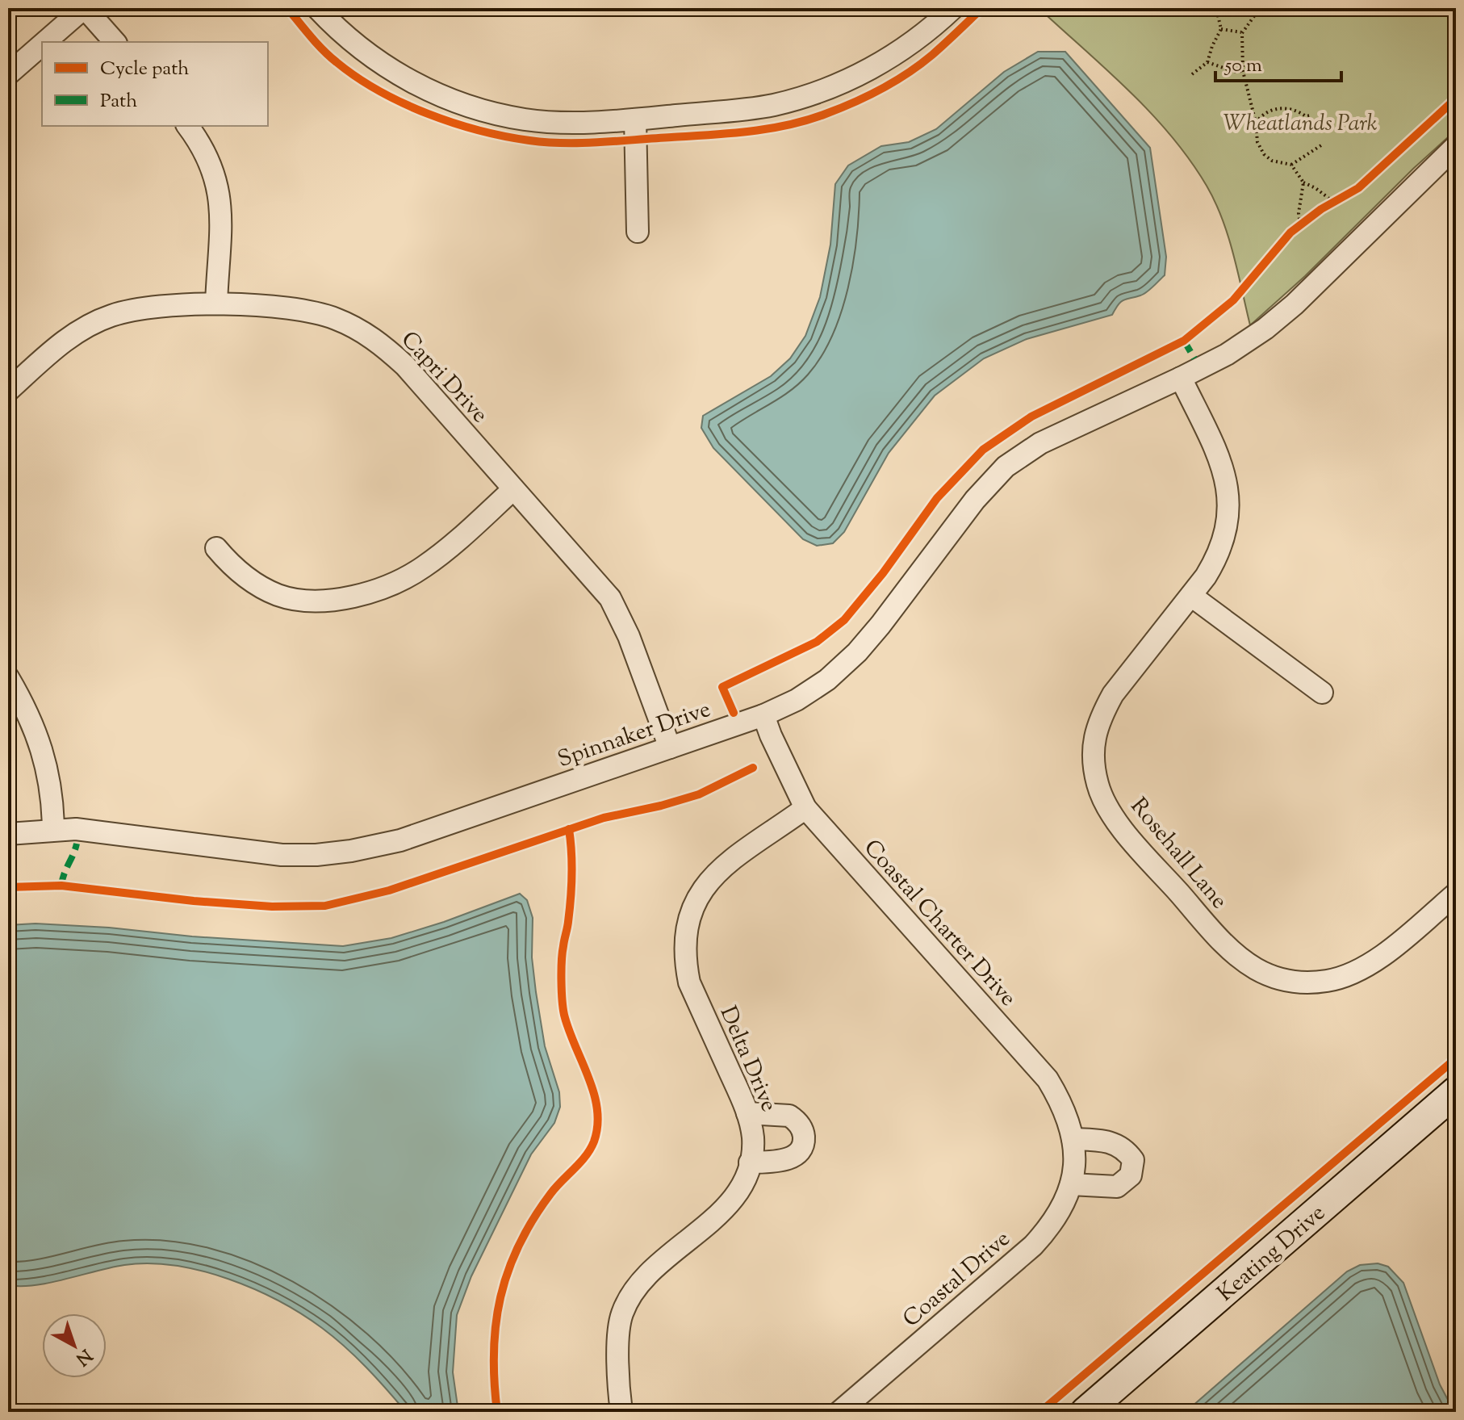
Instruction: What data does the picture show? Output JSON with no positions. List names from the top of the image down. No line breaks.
{"streets":{"street":["Capri Drive","Spinnaker Drive","Rosehall Lane","Coastal Charter Drive","Delta Drive","Keating Drive","Coastal Drive"]},"crossings":[["Capri Drive","Spinnaker Drive"],["Spinnaker Drive","Rosehall Lane"],["Spinnaker Drive","Coastal Charter Drive"],["Coastal Charter Drive","Delta Drive"],["Coastal Charter Drive","Coastal Drive"]],"parks":["Wheatlands Park"],"legend":["Cycle path","Path"],"scale_bar":"50 m","north":"bottom right"}
